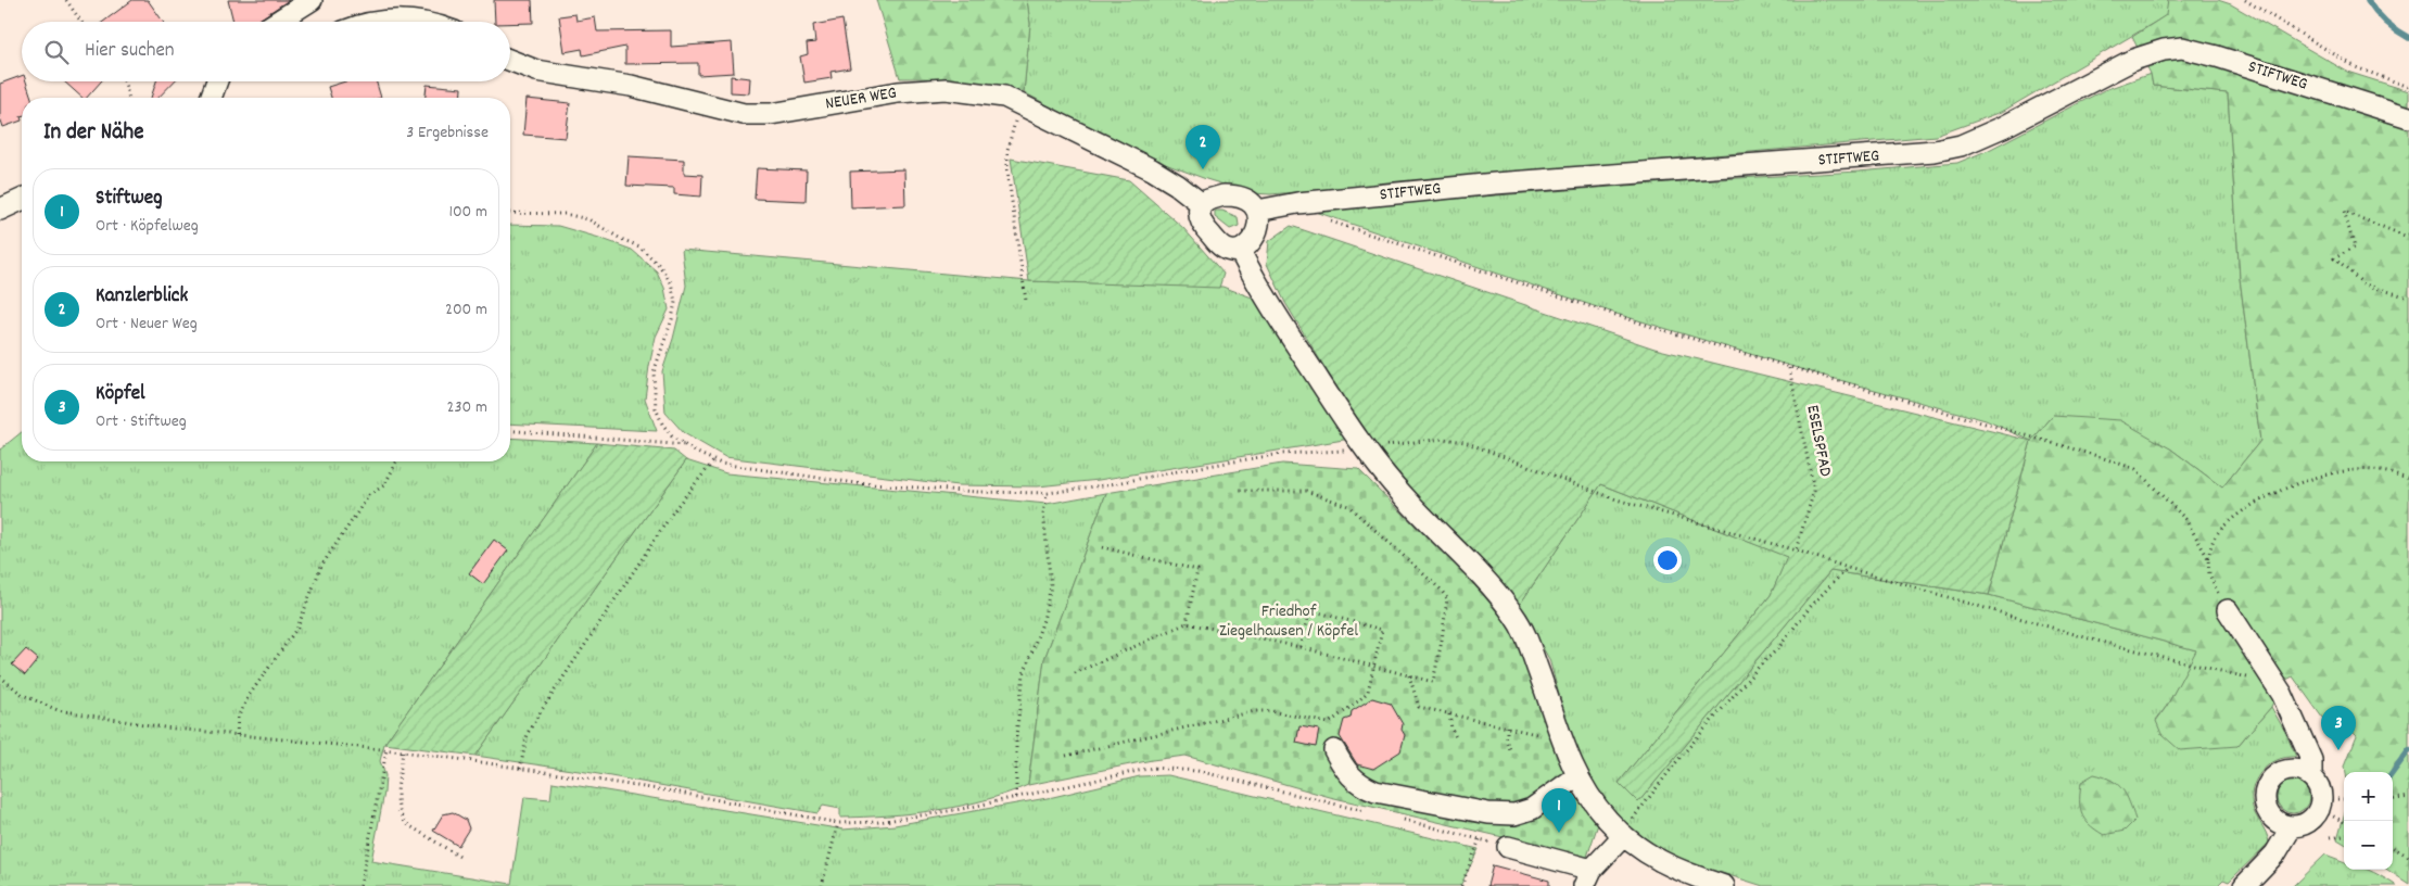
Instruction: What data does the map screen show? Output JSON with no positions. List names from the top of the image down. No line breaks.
{"streets":{"street":["STIFTWEG","NEUER WEG"],"path":["ESELSPFAD"]},"crossings":[["STIFTWEG","NEUER WEG"]],"parks":["Friedhof Ziegelhausen / Köpfel"],"page":{"search":"Hier suchen","heading":["In der Nähe","3 Ergebnisse"],"pins":["2","3","1"],"list":[{"mark":"1","name":"Stiftweg","note":"Ort · Köpfelweg","value":"100 m"},{"mark":"2","name":"Kanzlerblick","note":"Ort · Neuer Weg","value":"200 m"},{"mark":"3","name":"Köpfel","note":"Ort · Stiftweg","value":"230 m"}],"map_buttons":["+","−"]}}
